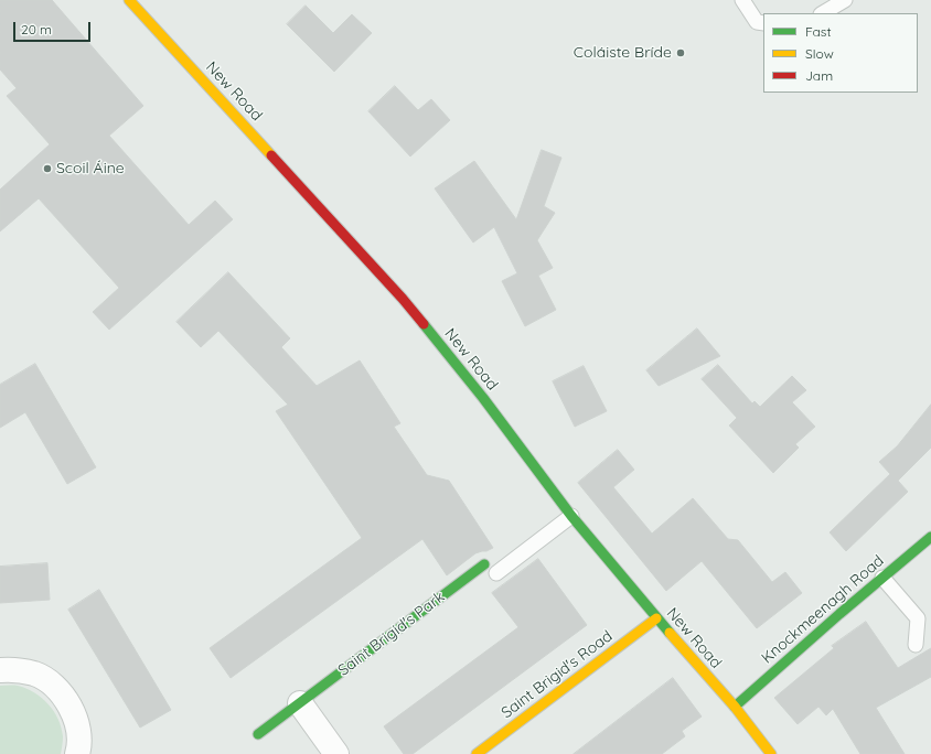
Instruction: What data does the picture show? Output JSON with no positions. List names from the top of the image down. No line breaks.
{"streets":{"street":["New Road","Knockmeenagh Road","Saint Brigid's Park","Saint Brigid's Road"]},"crossings":[["New Road","Knockmeenagh Road"],["New Road","Saint Brigid's Road"]],"places":["Coláiste Bríde","Scoil Áine"],"legend":["Fast","Slow","Jam"],"scale_bar":"20 m"}
